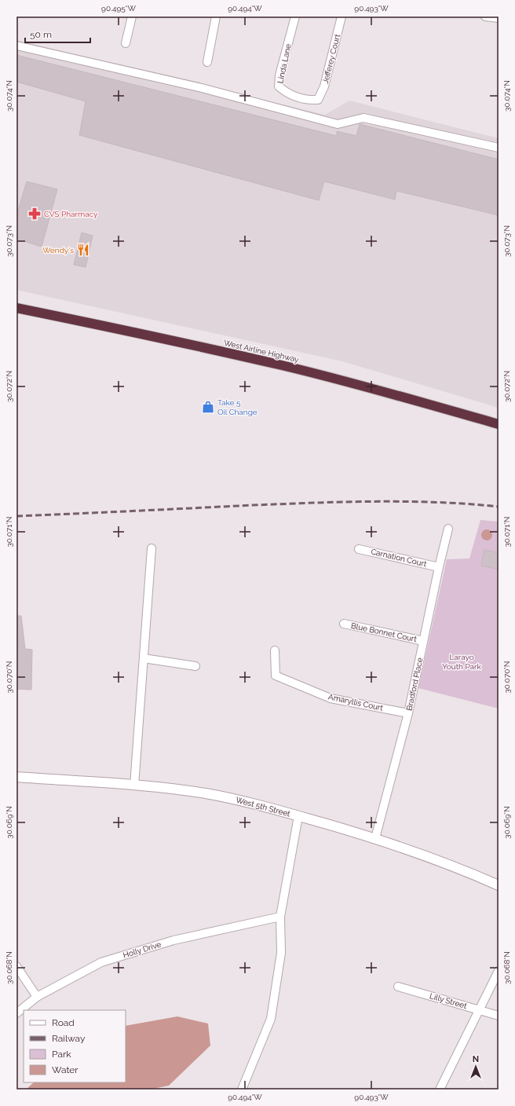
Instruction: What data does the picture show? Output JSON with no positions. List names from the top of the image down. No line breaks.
{"streets":{"highway":["West Airline Highway"],"main road":["West 5th Street"],"street":["Jefferey Court","Linda Lane","Carnation Court","Blue Bonnet Court","Bradford Place","Amaryllis Court","Holly Drive","Lilly Street"]},"crossings":[["Jefferey Court","Linda Lane"],["Carnation Court","Bradford Place"],["Blue Bonnet Court","Bradford Place"],["Bradford Place","Amaryllis Court"],["Bradford Place","West 5th Street"]],"parks":["Larayo Youth Park"],"places":{"pharmacy":["CVS Pharmacy"],"restaurant":["Wendy's"],"shop":["Take 5 Oil Change"]},"legend":["Road","Railway","Park","Water"],"scale_bar":"50 m","north":"top","coordinates":["90.495°W","90.494°W","90.493°W","30.074°N","30.073°N","30.072°N","30.071°N","30.070°N","30.069°N","30.068°N"]}
